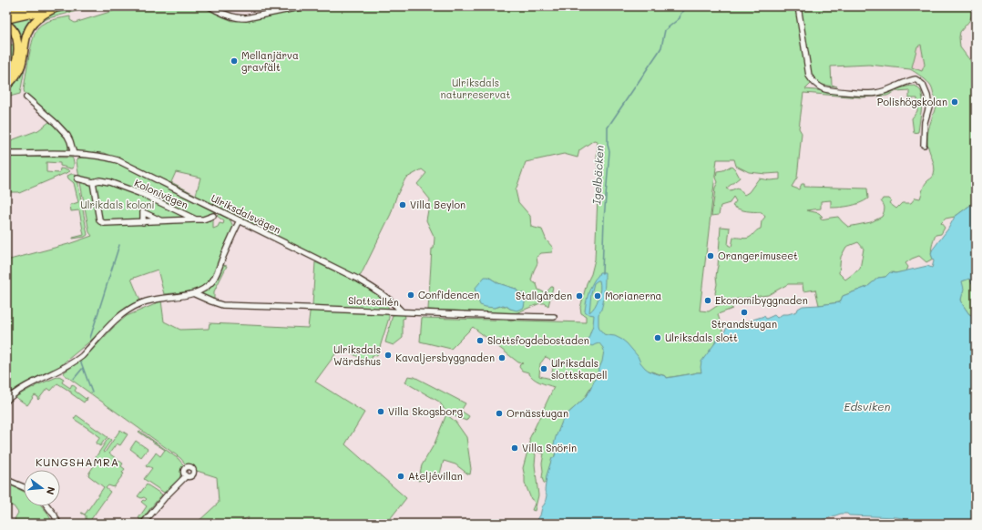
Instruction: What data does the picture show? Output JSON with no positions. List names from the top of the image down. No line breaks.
{"streets":{"street":["Kolonivägen","Ulriksdalsvägen","Slottsallén"]},"crossings":[["Ulriksdalsvägen","Slottsallén"]],"districts":["KUNGSHAMRA"],"water":["Igelbäcken","Edsviken"],"parks":["Ulriksdals naturreservat","Ulrikdals koloni"],"places":["Mellanjärva gravfält","Polishögskolan","Villa Beylon","Orangerimuseet","Confidencen","Stallgården","Morianerna","Ekonomibyggnaden","Strandstugan","Ulriksdals slott","Slottsfogdebostaden","Ulriksdals Wärdshus","Kavaljersbyggnaden","Ulriksdals slottskapell","Villa Skogsborg","Ornässtugan","Villa Snörin","Ateljévillan"],"north":"right"}
